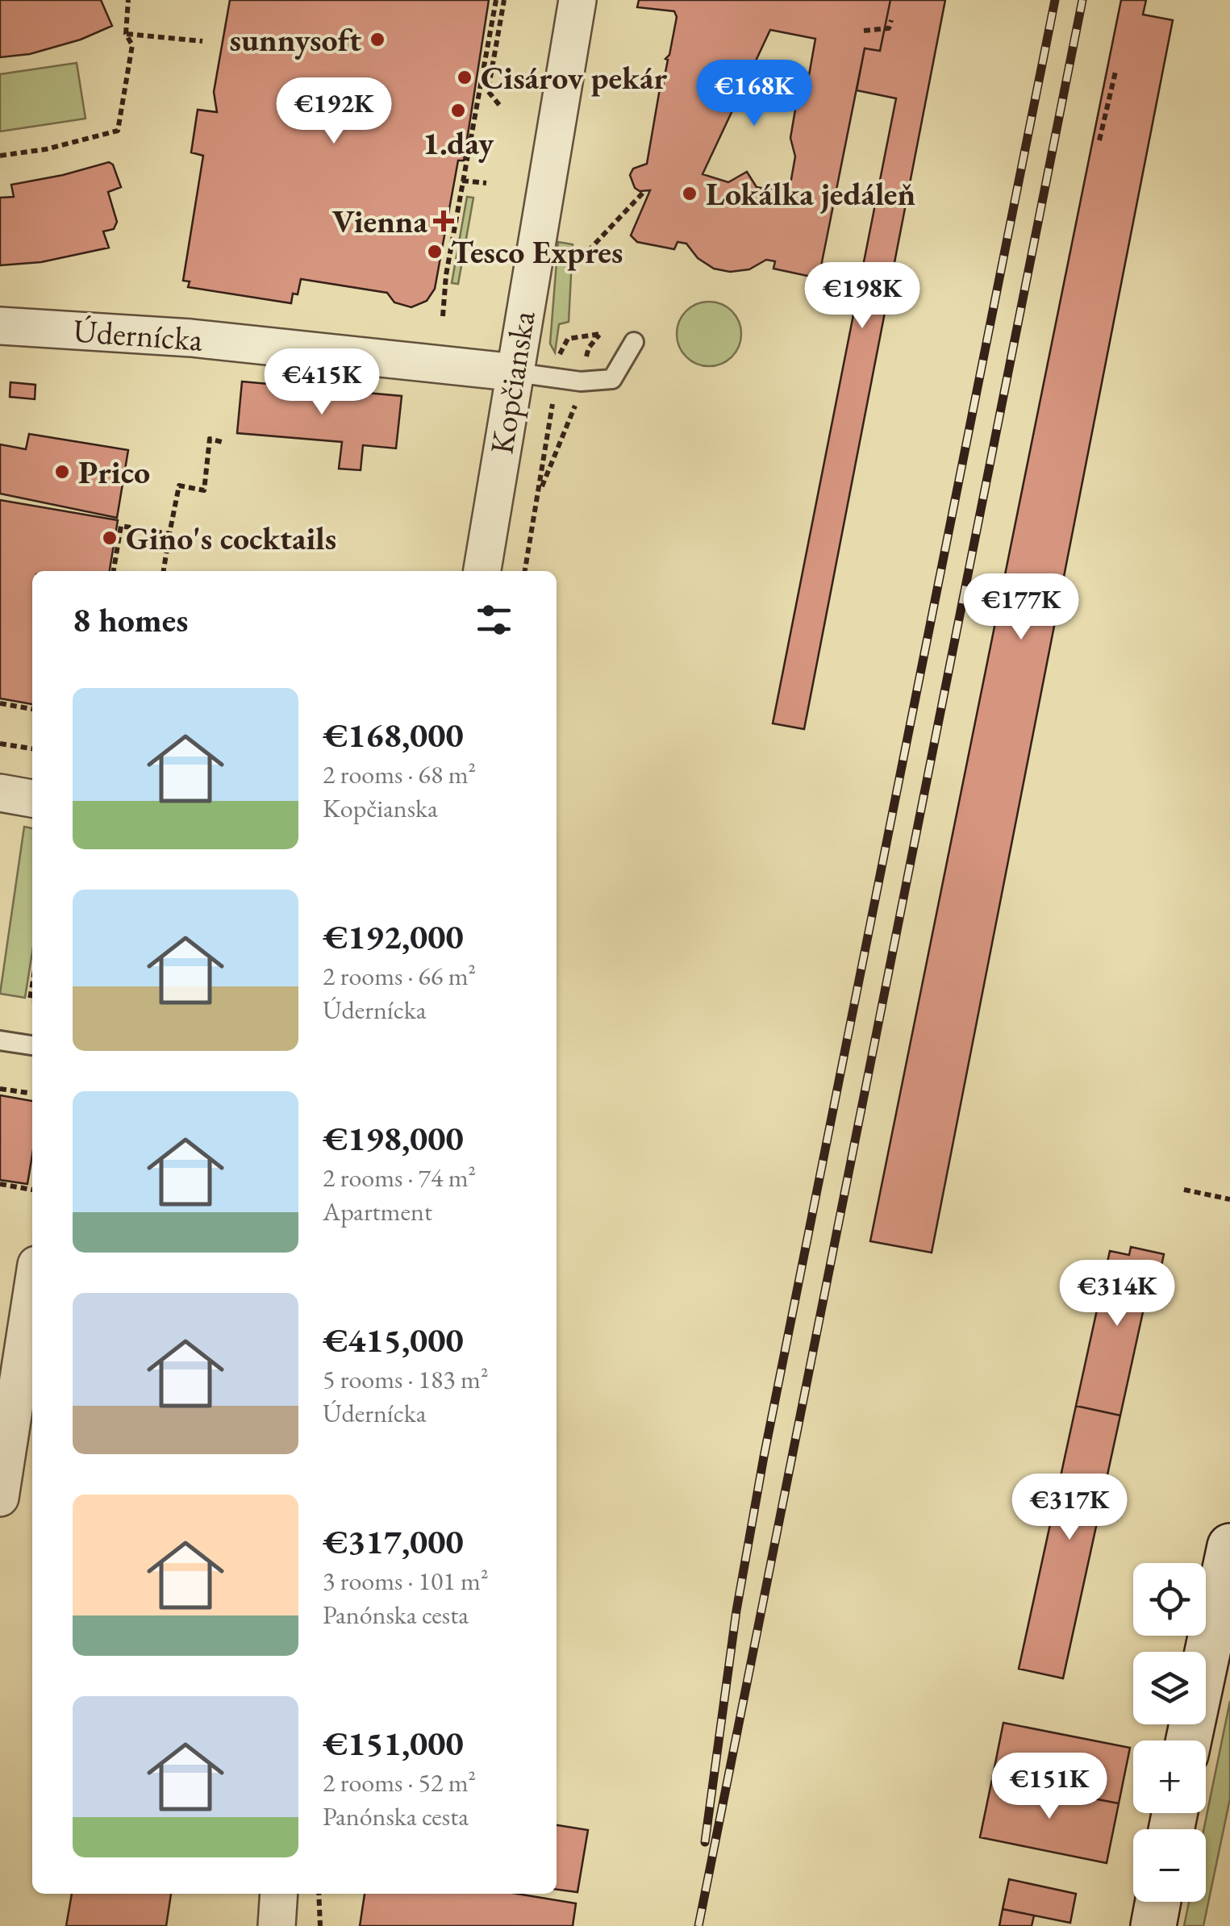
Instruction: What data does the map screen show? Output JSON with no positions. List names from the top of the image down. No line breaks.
{"streets":{"street":["Údernícka","Kopčianska"]},"crossings":[["Údernícka","Kopčianska"]],"places":{"other":["sunnysoft","Cisárov pekár","1.day","Lokálka jedáleň","Tesco Expres","Prico","Gino's cocktails"],"health":["Vienna"]},"page":{"price":["€168K","€192K","€198K","€415K","€177K","€314K","€317K","€151K"],"heading":"8 homes","list":[{"name":"€168,000","note":"2 rooms · 68 m² · Kopčianska"},{"name":"€192,000","note":"2 rooms · 66 m² · Údernícka"},{"name":"€198,000","note":"2 rooms · 74 m² · Apartment"},{"name":"€415,000","note":"5 rooms · 183 m² · Údernícka"},{"name":"€317,000","note":"3 rooms · 101 m² · Panónska cesta"},{"name":"€151,000","note":"2 rooms · 52 m² · Panónska cesta"}],"map_buttons":["+","−"]}}
